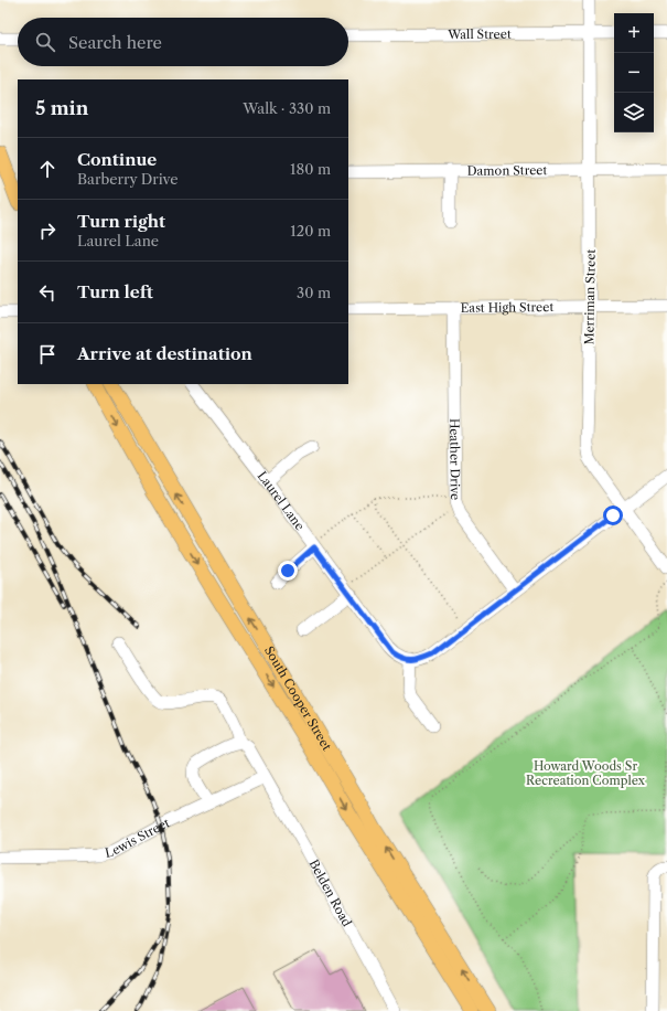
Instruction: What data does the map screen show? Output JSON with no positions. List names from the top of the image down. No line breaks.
{"streets":{"main road":["South Cooper Street"],"street":["Wall Street","Damon Street","Merriman Street","East High Street","Heather Drive","Laurel Lane","Lewis Street","Belden Road"]},"crossings":[["Wall Street","Merriman Street"],["Damon Street","Merriman Street"],["Merriman Street","East High Street"],["East High Street","Heather Drive"],["Lewis Street","Belden Road"]],"parks":["Howard Woods Sr Recreation Complex"],"page":{"map_buttons":["+","−"],"search":"Search here","heading":["5 min","Walk · 330 m"],"list":[["Continue","Barberry Drive","180 m"],["Turn right","Laurel Lane","120 m"],["Turn left","30 m"],"Arrive at destination"]}}
